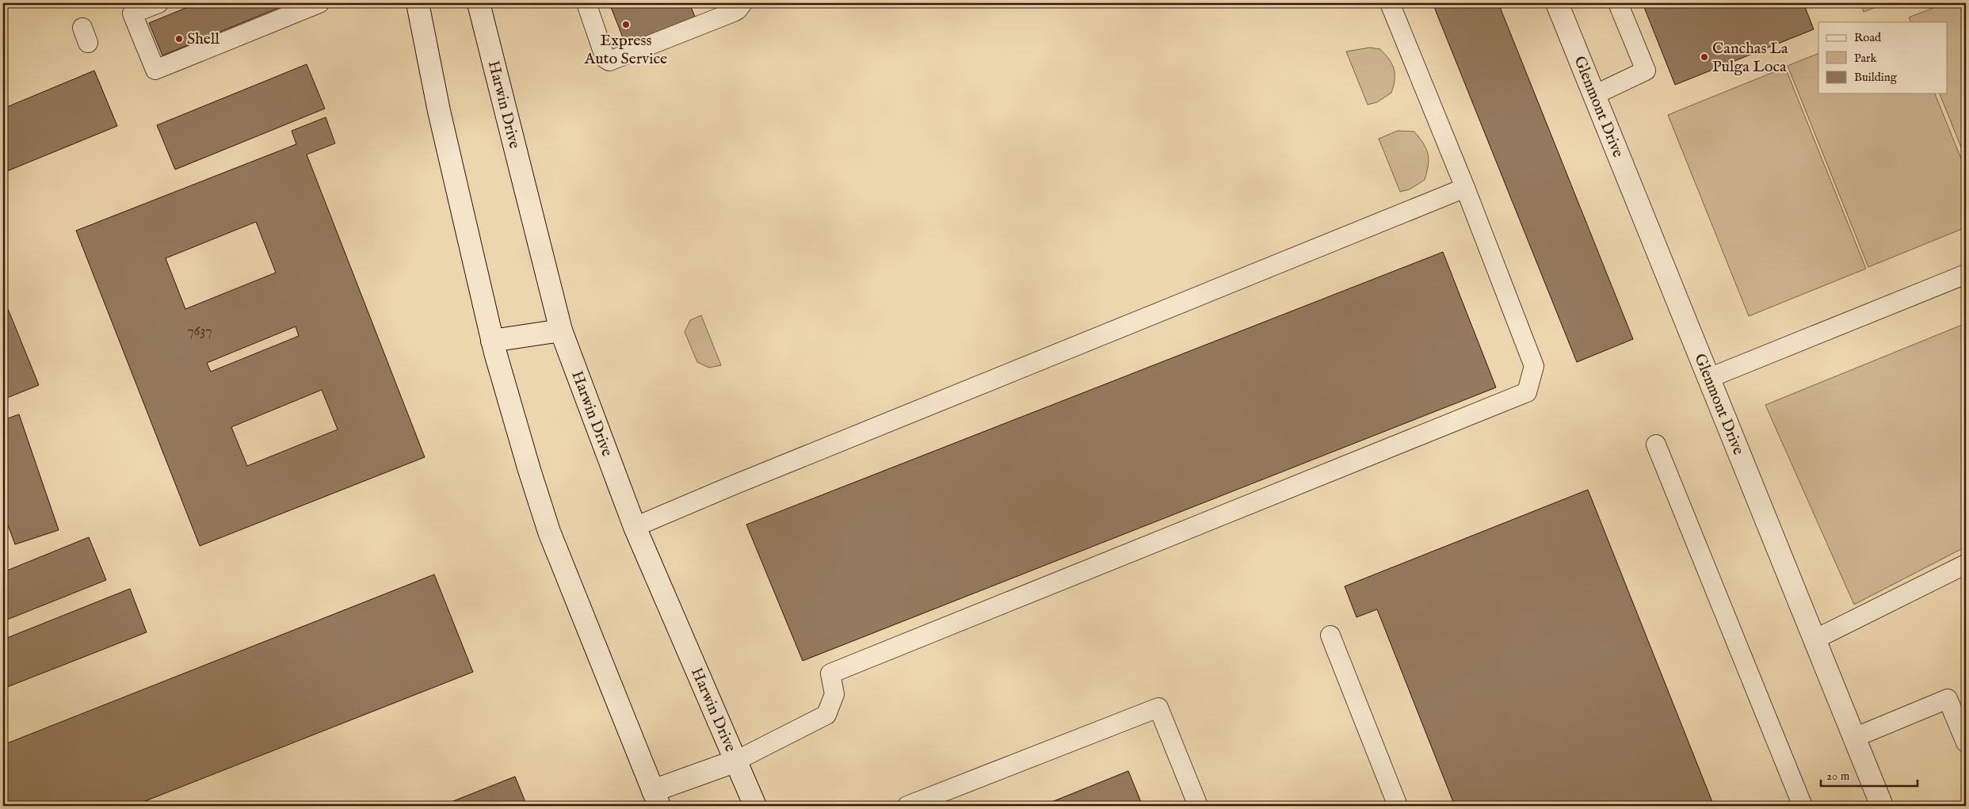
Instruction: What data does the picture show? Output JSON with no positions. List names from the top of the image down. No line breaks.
{"streets":{"main road":["Harwin Drive","Glenmont Drive"]},"places":["Express Auto Service","Shell","Canchas La Pulga Loca"],"house_numbers":["7637"],"legend":["Road","Park","Building"],"scale_bar":"20 m"}
